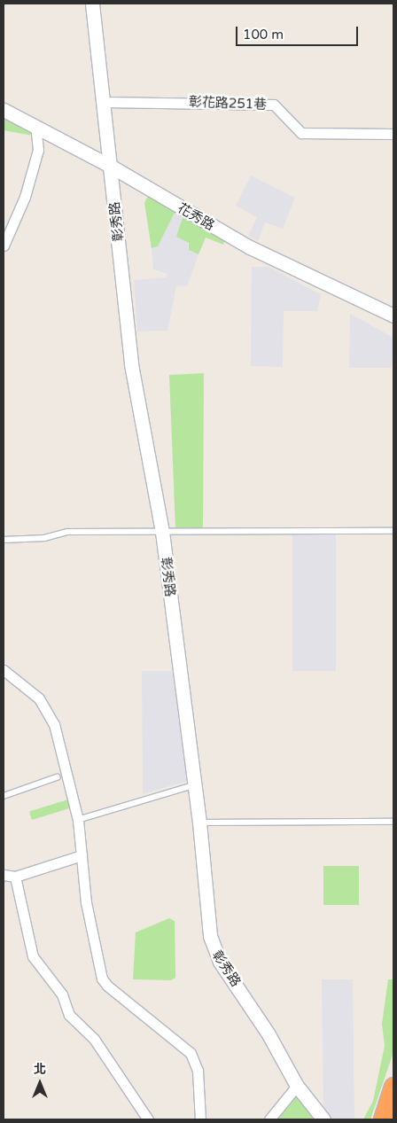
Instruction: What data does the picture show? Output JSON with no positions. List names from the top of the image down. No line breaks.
{"streets":{"street":["彰花路251巷","花秀路","彰秀路"]},"crossings":[["彰花路251巷","彰秀路"],["花秀路","彰秀路"]],"scale_bar":"100 m","north":"top"}
